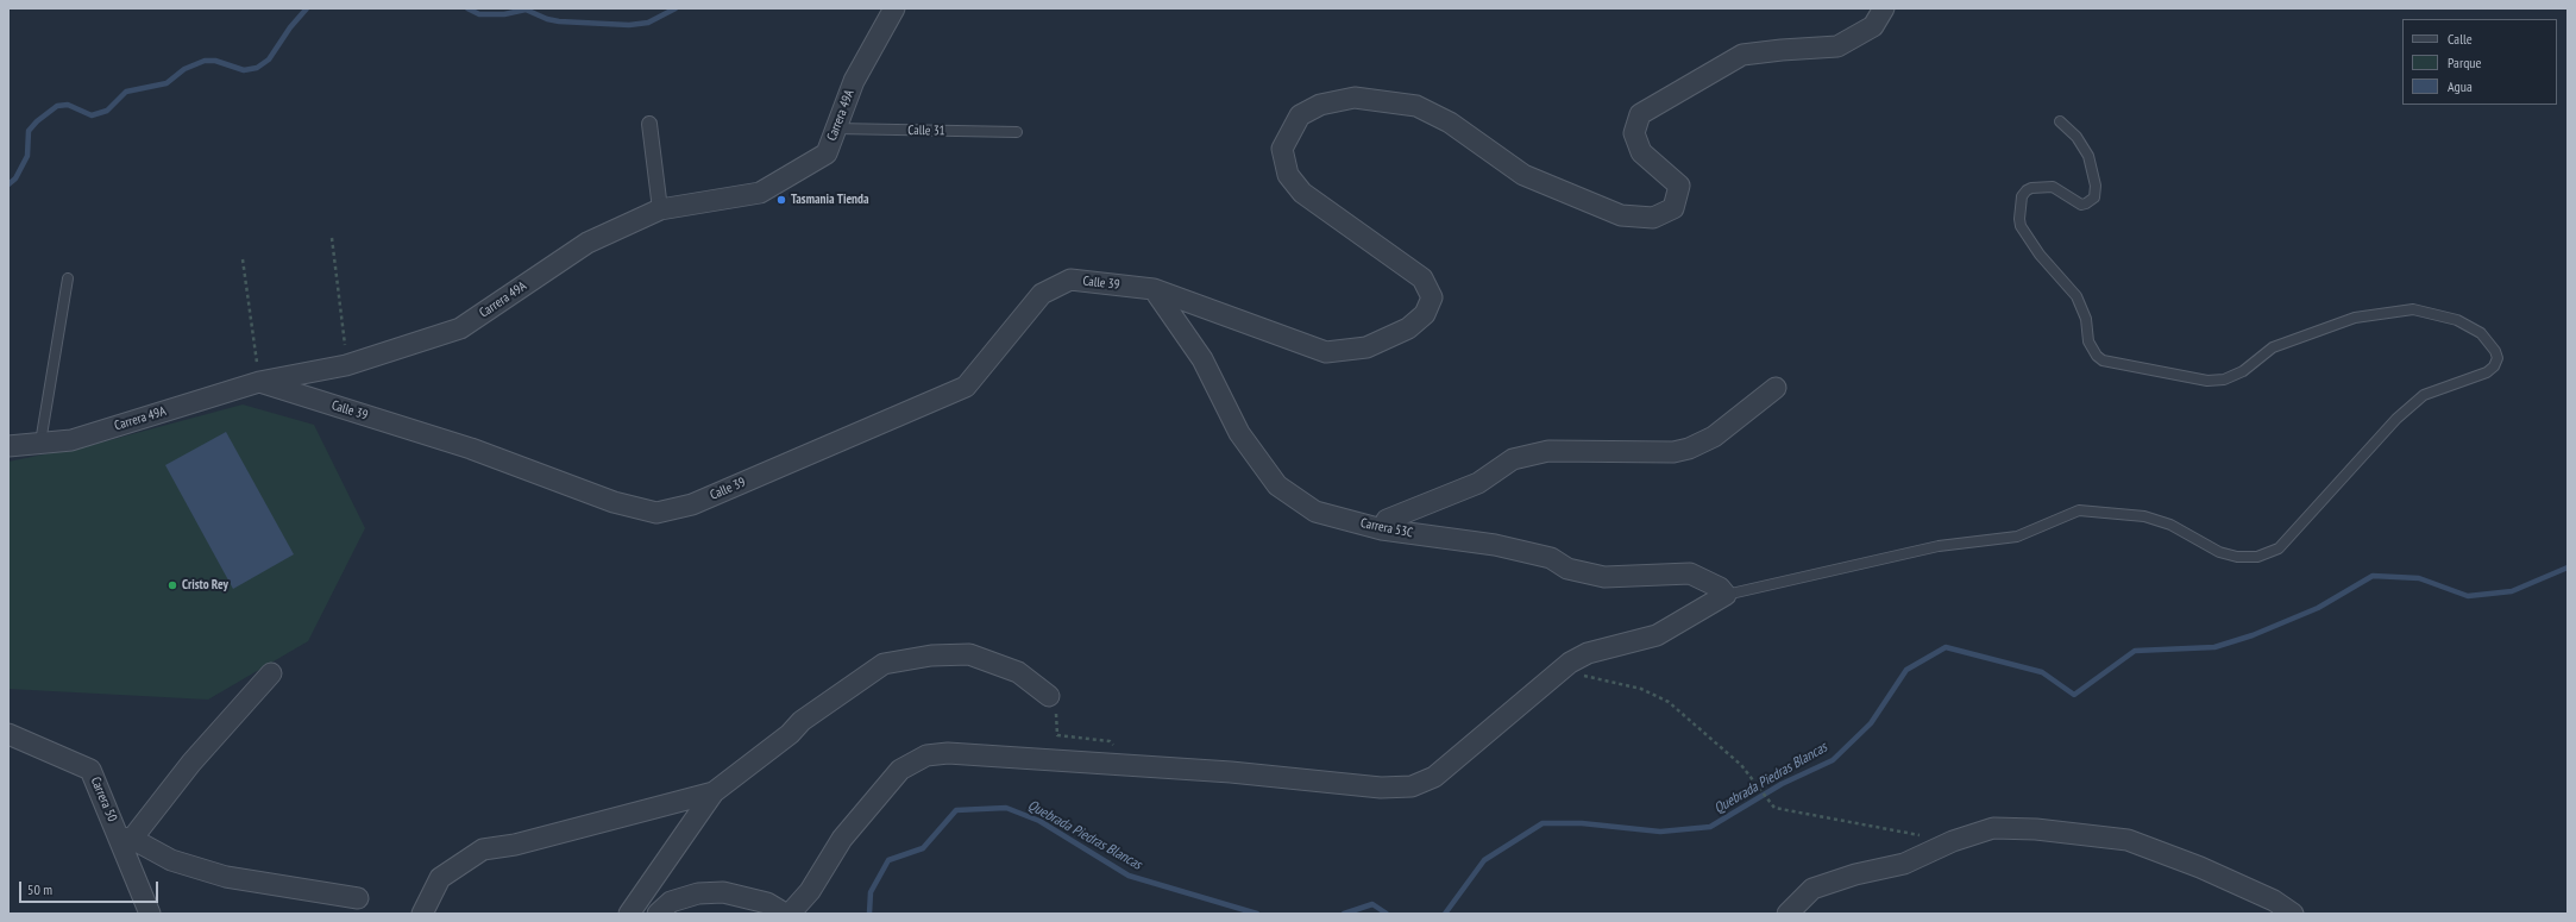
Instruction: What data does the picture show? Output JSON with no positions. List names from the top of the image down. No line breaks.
{"streets":{"street":["Carrera 49A","Calle 39","Carrera 53C","Carrera 50"],"lane":["Calle 31"]},"crossings":[["Carrera 49A","Calle 31"],["Carrera 49A","Calle 39"],["Calle 39","Carrera 53C"]],"water":["Quebrada Piedras Blancas"],"places":["Tasmania Tienda","Cristo Rey"],"legend":["Calle","Parque","Agua"],"scale_bar":"50 m"}
